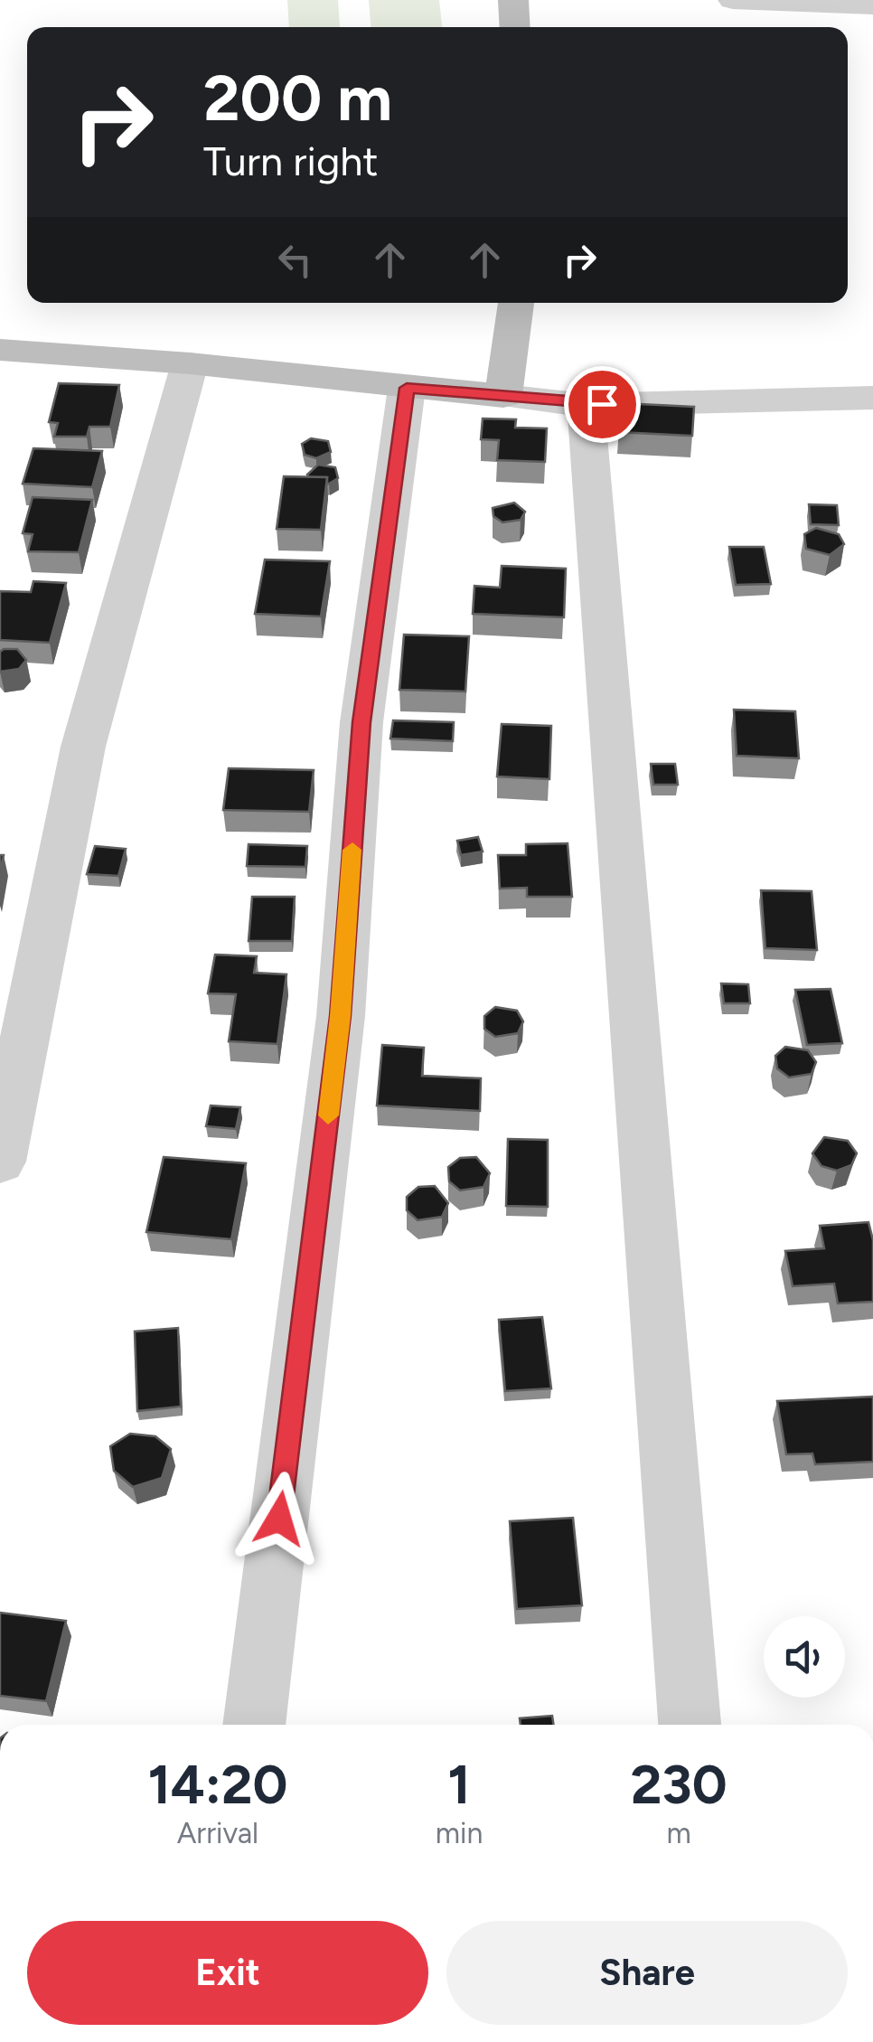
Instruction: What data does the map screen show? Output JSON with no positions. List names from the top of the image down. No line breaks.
{"page":{"turn":["200 m","Turn right"],"eta":["14:20","Arrival","1","min","230","m"],"buttons":["Exit","Share"]}}
